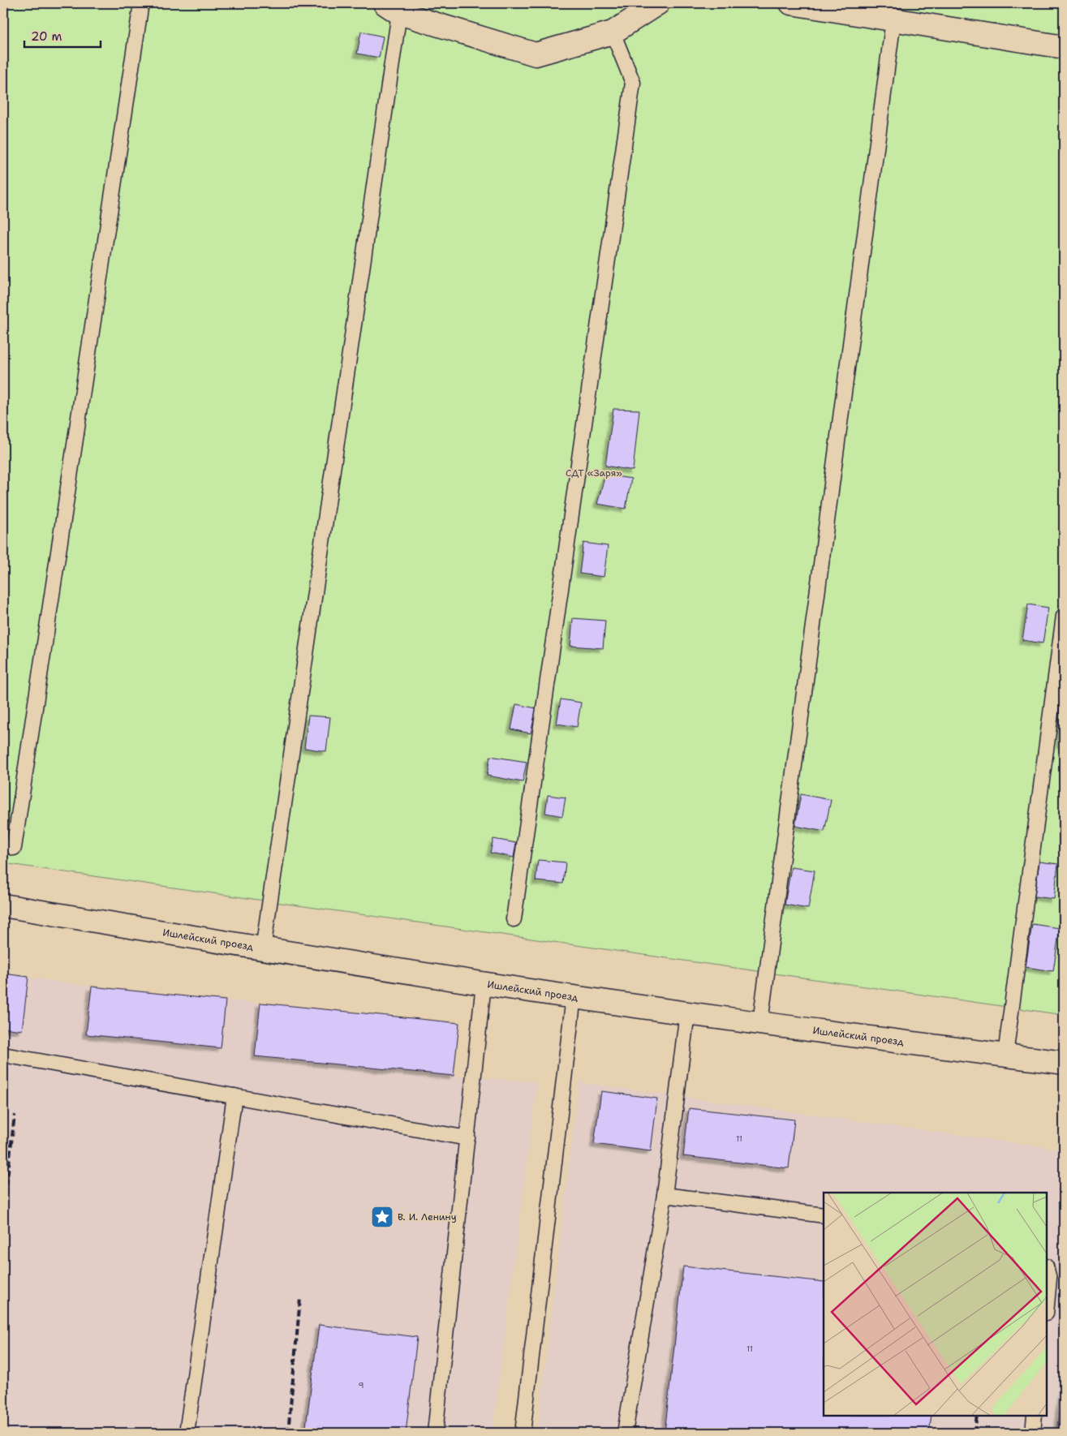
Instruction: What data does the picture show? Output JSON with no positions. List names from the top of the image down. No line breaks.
{"streets":{"street":["Ишлейский проезд"]},"parks":["СДТ «Заря»"],"places":{"place":["В. И. Ленину"]},"house_numbers":["11","11","9"],"scale_bar":"20 m"}
